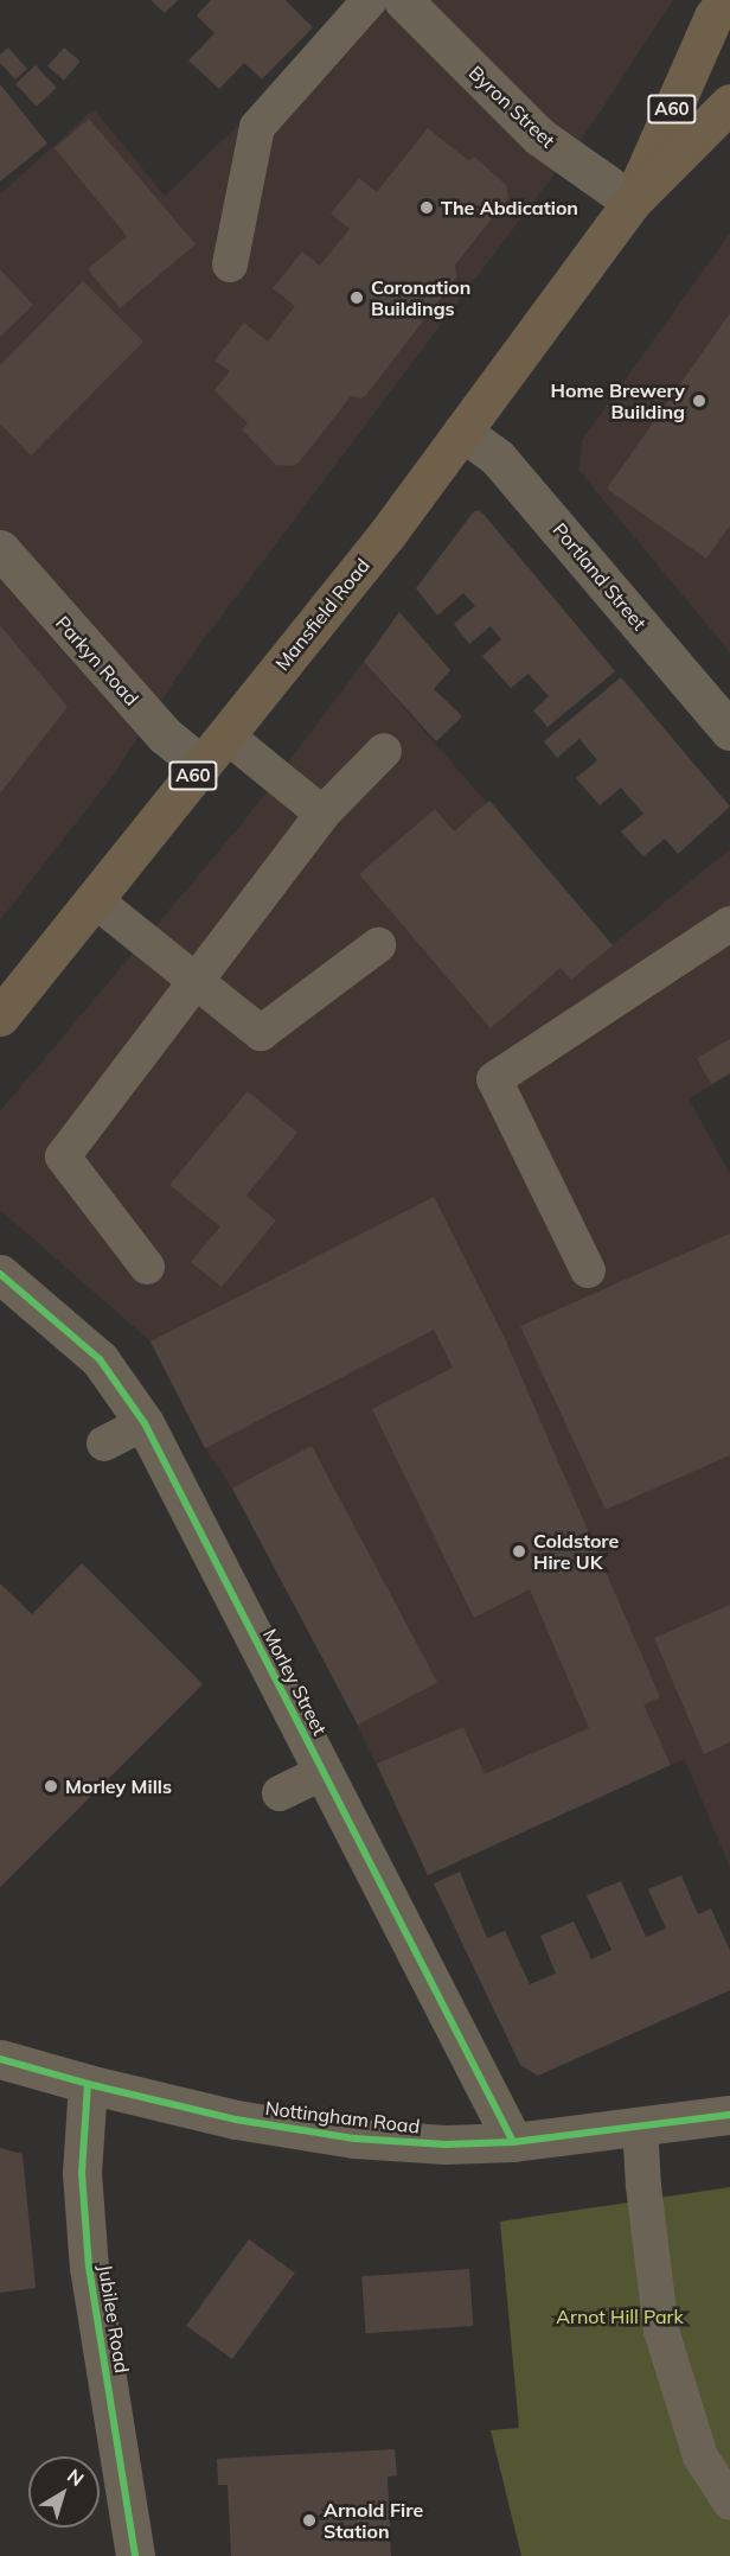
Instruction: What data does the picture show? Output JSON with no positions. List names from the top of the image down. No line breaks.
{"streets":{"highway":["A60","Mansfield Road"],"street":["Byron Street","Portland Street","Parkyn Road","Morley Street","Nottingham Road","Jubilee Road"]},"crossings":[["Byron Street","Mansfield Road"],["Portland Street","Mansfield Road"],["Mansfield Road","Parkyn Road"],["Morley Street","Nottingham Road"],["Nottingham Road","Jubilee Road"]],"parks":["Arnot Hill Park"],"places":["The Abdication","Coronation Buildings","Home Brewery Building","Coldstore Hire UK","Morley Mills","Arnold Fire Station"],"north":"top right"}
